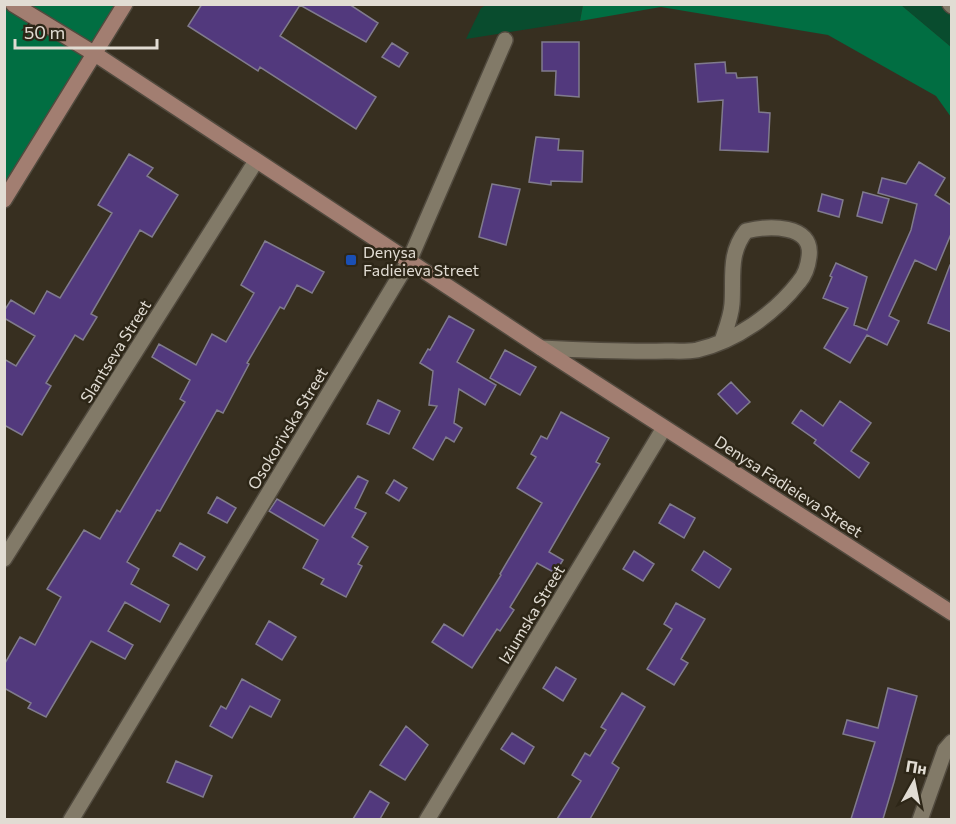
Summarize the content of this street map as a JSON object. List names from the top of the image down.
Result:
{
  "streets": {
    "street": [
      "Slantseva Street",
      "Osokorivska Street",
      "Denysa Fadieieva Street",
      "Iziumska Street"
    ]
  },
  "crossings": [
    ["Slantseva Street", "Denysa Fadieieva Street"],
    ["Osokorivska Street", "Denysa Fadieieva Street"],
    ["Denysa Fadieieva Street", "Iziumska Street"]
  ],
  "places": {
    "transit": ["Denysa Fadieieva Street"]
  },
  "scale_bar": "50 m",
  "north": "top"
}
